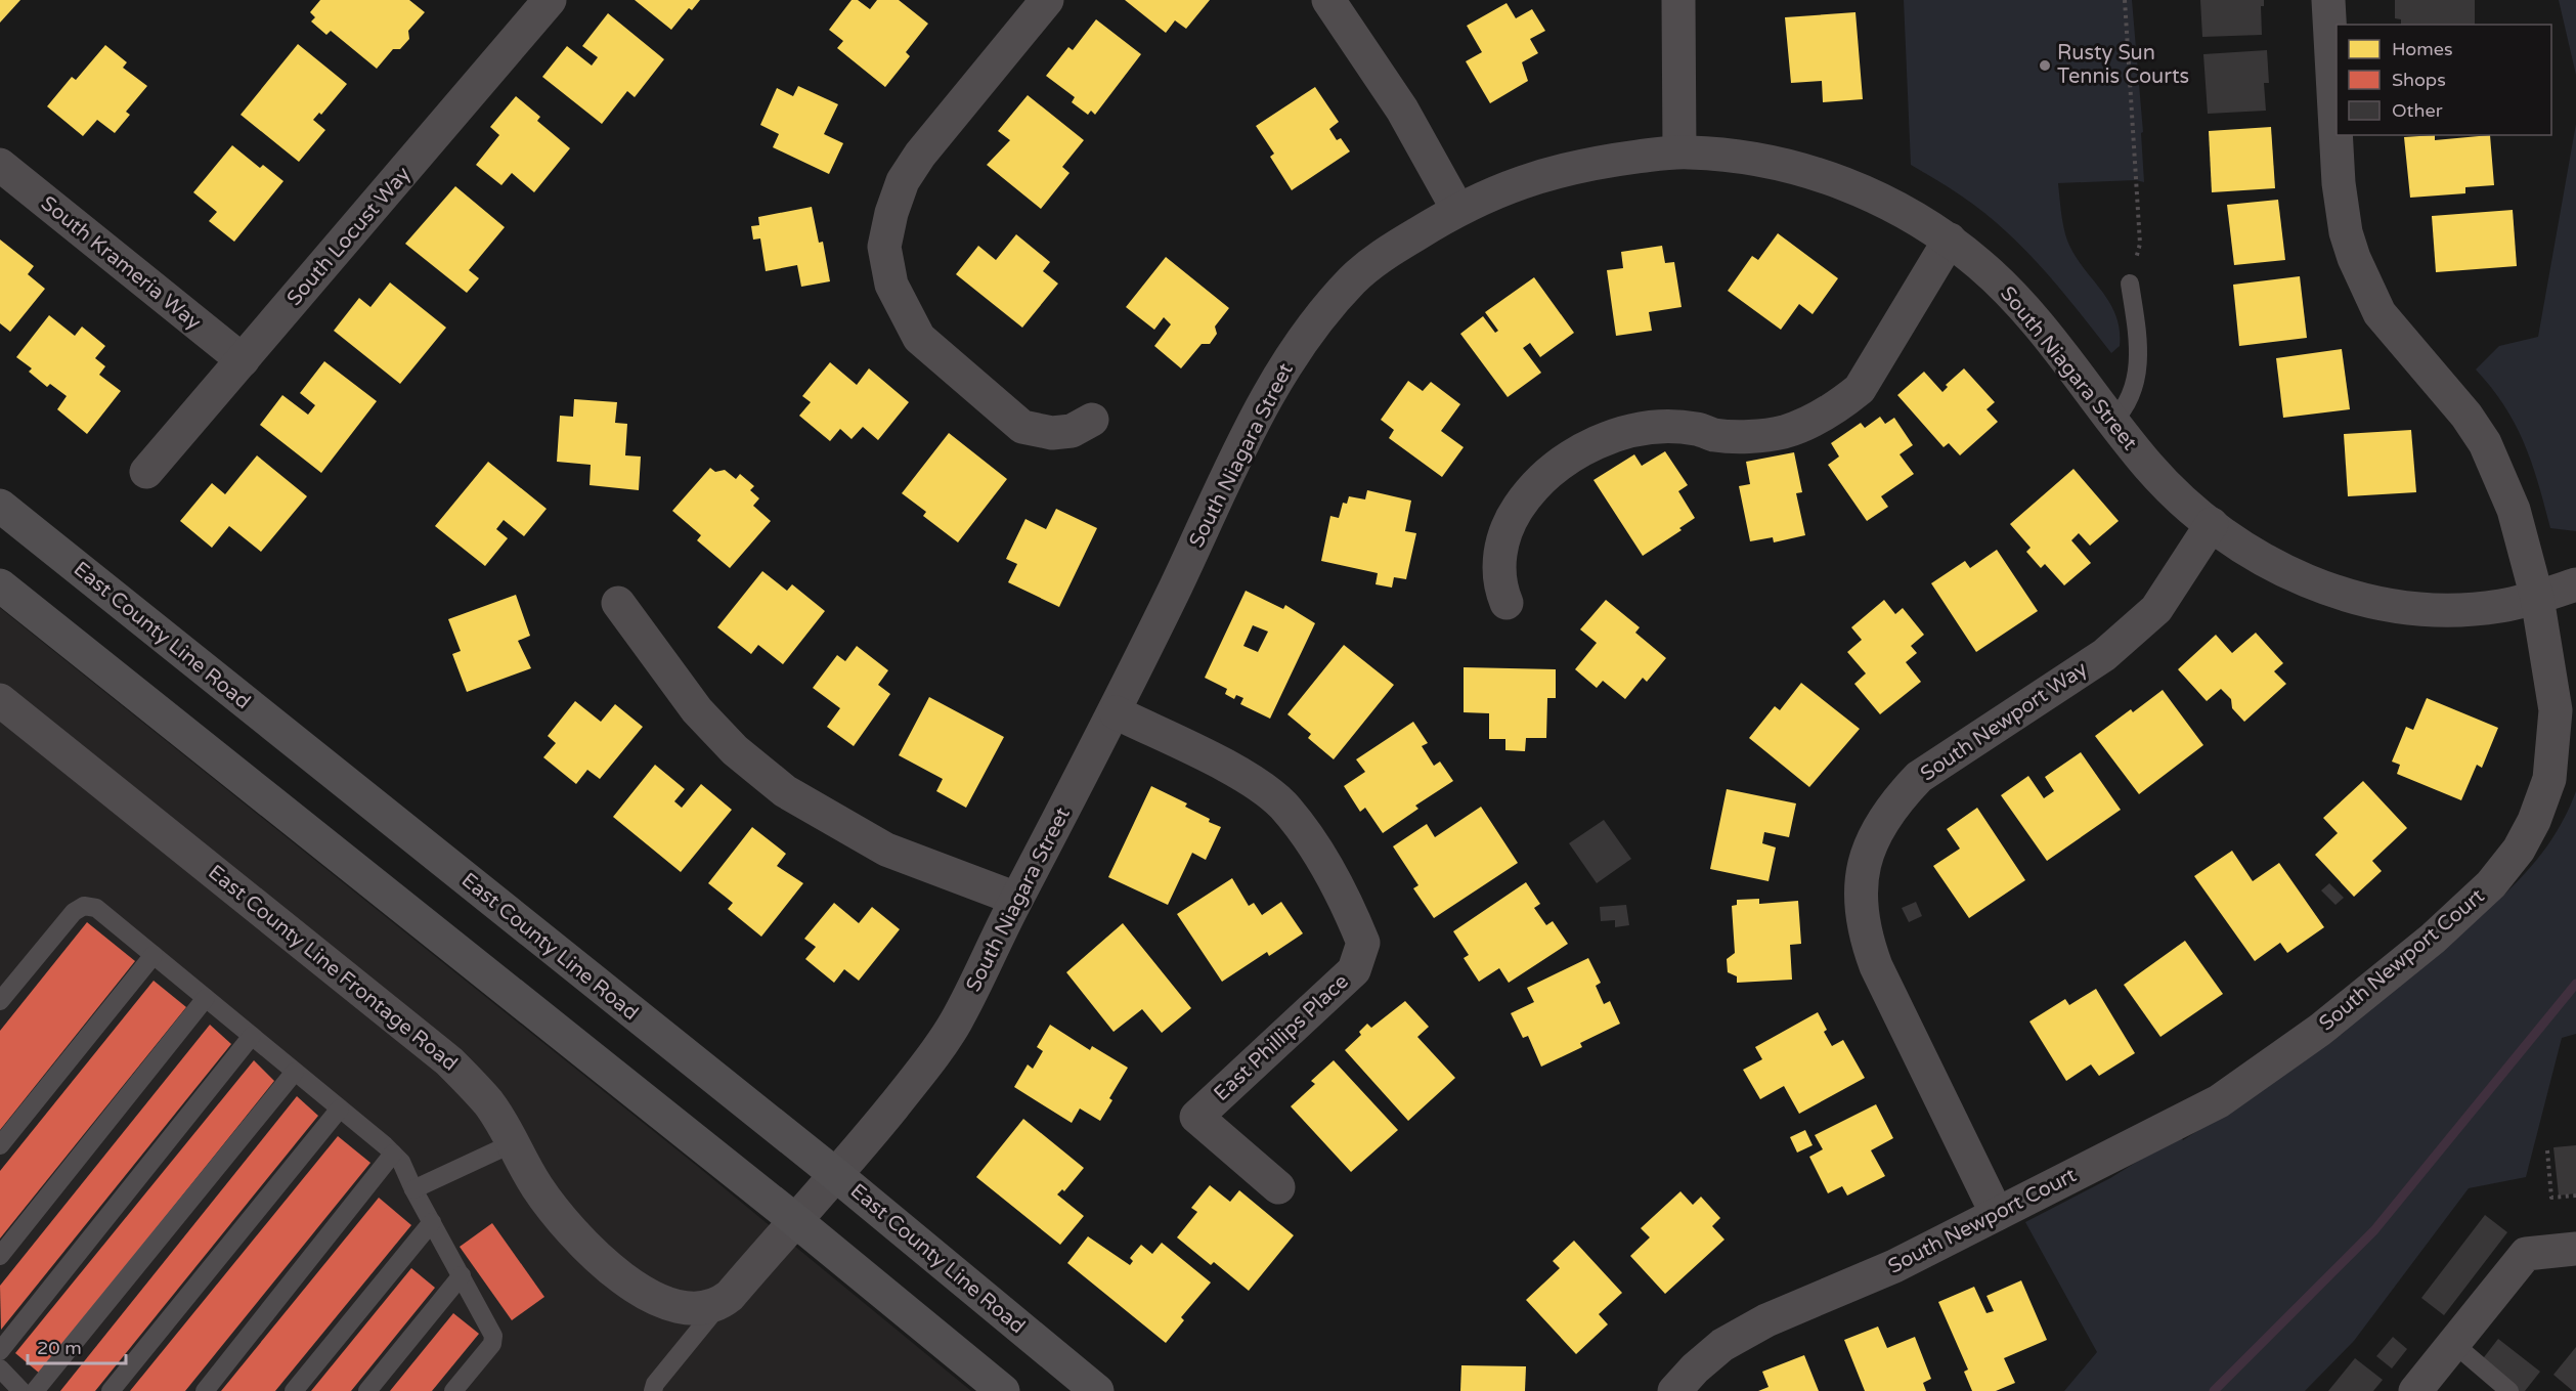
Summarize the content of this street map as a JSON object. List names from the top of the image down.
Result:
{
  "streets": {
    "main road": ["East County Line Road"],
    "street": [
      "South Locust Way",
      "South Krameria Way",
      "South Niagara Street",
      "South Newport Way",
      "South Newport Court",
      "East County Line Frontage Road",
      "East Phillips Place"
    ]
  },
  "crossings": [
    ["South Locust Way", "South Krameria Way"],
    ["South Niagara Street", "East County Line Road"],
    ["South Niagara Street", "South Newport Way"],
    ["South Niagara Street", "South Newport Court"],
    ["South Niagara Street", "East Phillips Place"],
    ["South Newport Way", "South Newport Court"]
  ],
  "places": ["Rusty Sun Tennis Courts"],
  "legend": ["Homes", "Shops", "Other"],
  "scale_bar": "20 m"
}
